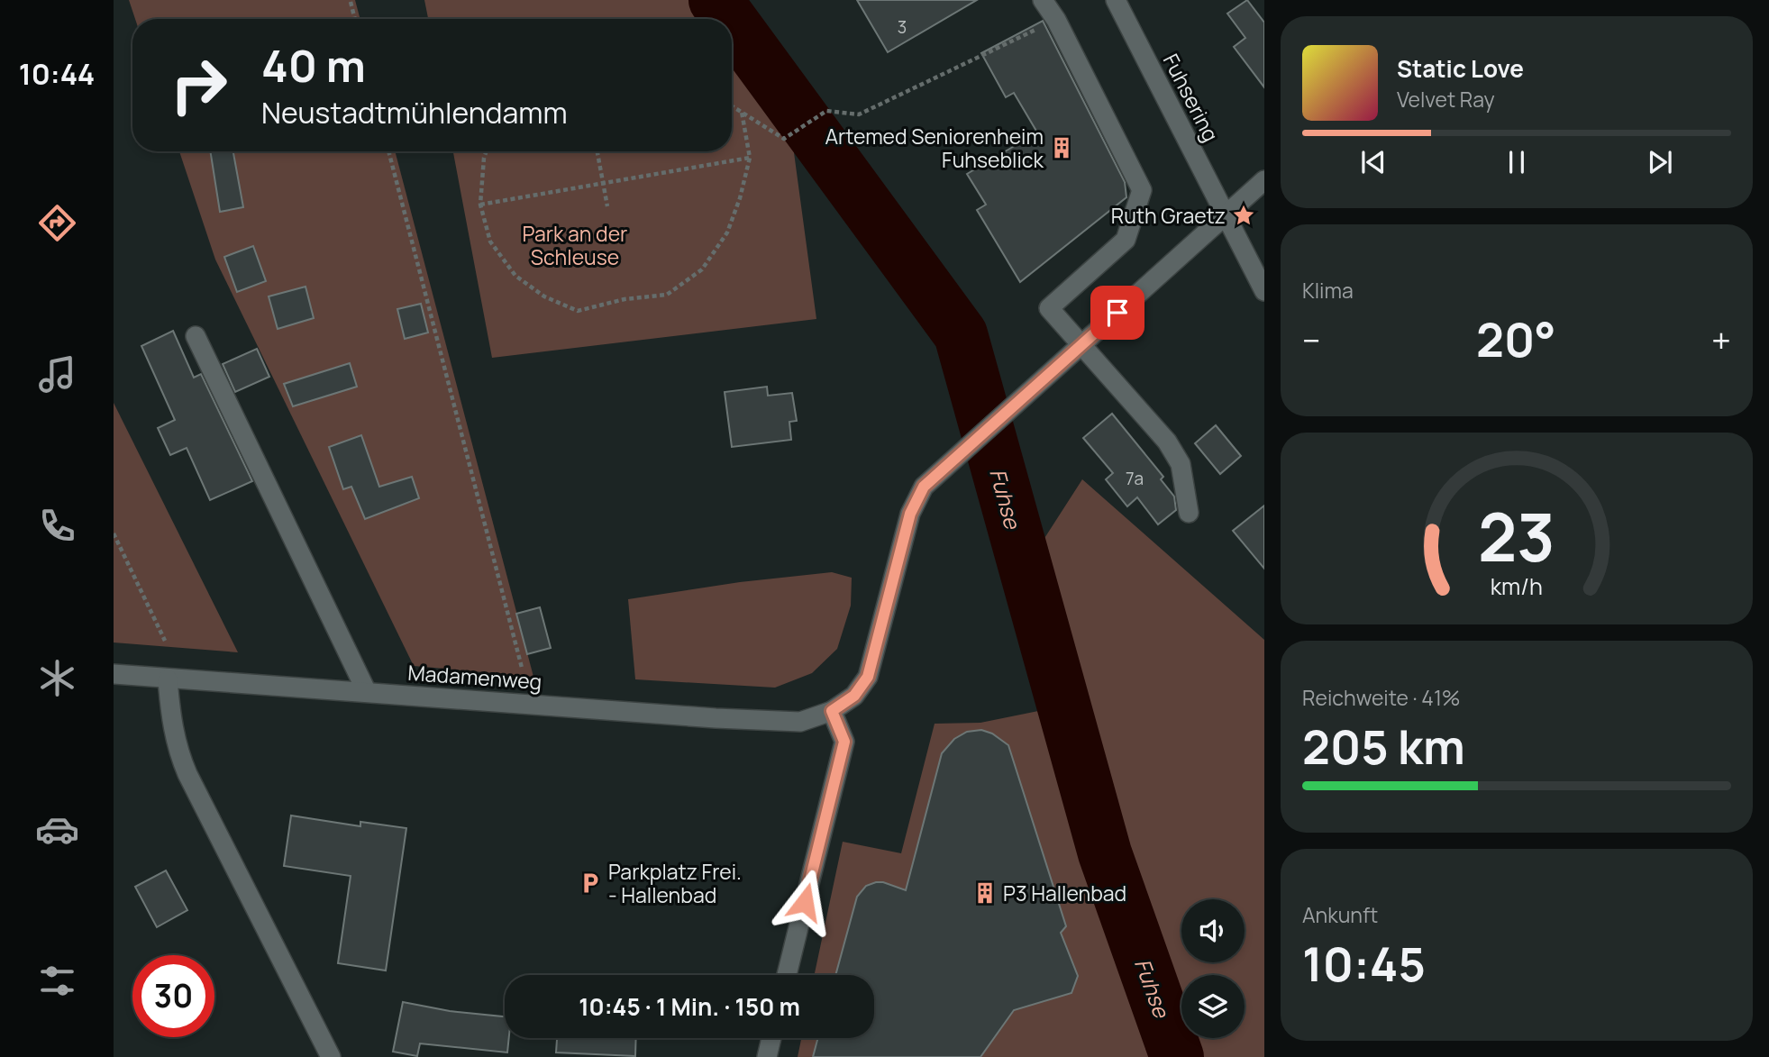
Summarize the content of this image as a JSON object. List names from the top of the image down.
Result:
{
  "streets": {
    "street": ["Fuhsering", "Madamenweg"]
  },
  "crossings": [
    ["Fuhsering", "Madamenweg"]
  ],
  "water": ["Fuhse"],
  "parks": ["Park an der Schleuse"],
  "places": {
    "building": ["Artemed Seniorenheim Fuhseblick", "P3 Hallenbad"],
    "place": ["Ruth Graetz"],
    "parking": ["Parkplatz Frei. - Hallenbad"]
  },
  "house_numbers": ["3", "7a"],
  "page": {
    "tabs": "10:44",
    "turn": ["40 m", "Neustadtmühlendamm"],
    "song": ["Static Love", "Velvet Ray"],
    "tile": [
      "Klima",
      ["Reichweite · 41%", "205 km"],
      ["Ankunft", "10:45"]
    ],
    "heat": ["−", "20°", "+"],
    "limit": "30",
    "trip": "10:45 · 1 Min. · 150 m",
    "gauge": ["23", "km/h"]
  }
}
